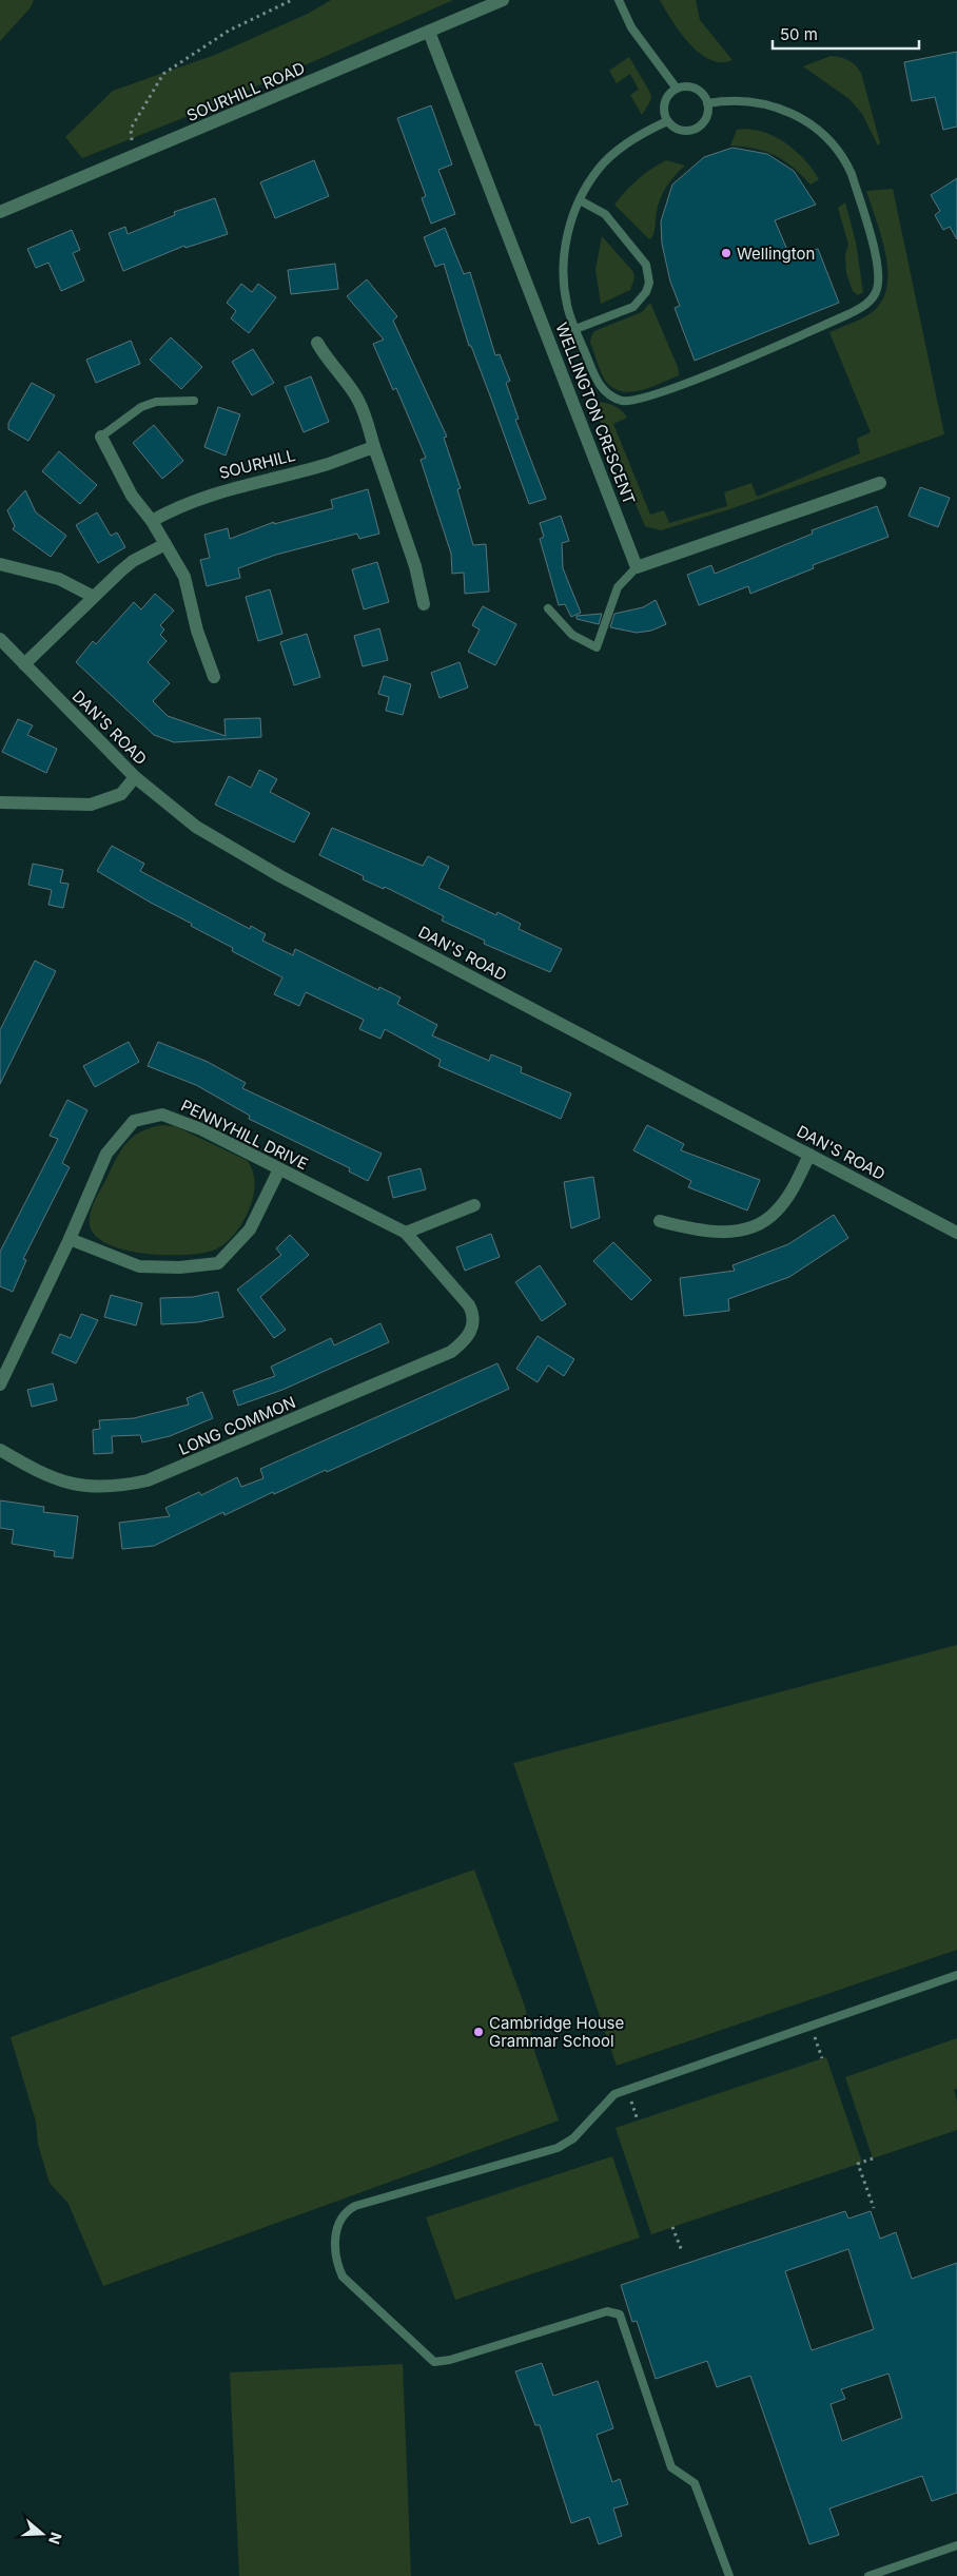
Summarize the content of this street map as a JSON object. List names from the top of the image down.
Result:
{
  "streets": {
    "street": [
      "SOURHILL ROAD",
      "WELLINGTON CRESCENT",
      "SOURHILL",
      "DAN'S ROAD",
      "PENNYHILL DRIVE",
      "LONG COMMON"
    ]
  },
  "crossings": [
    ["SOURHILL ROAD", "WELLINGTON CRESCENT"],
    ["PENNYHILL DRIVE", "LONG COMMON"]
  ],
  "places": ["Wellington", "Cambridge House Grammar School"],
  "scale_bar": "50 m",
  "north": "right"
}
